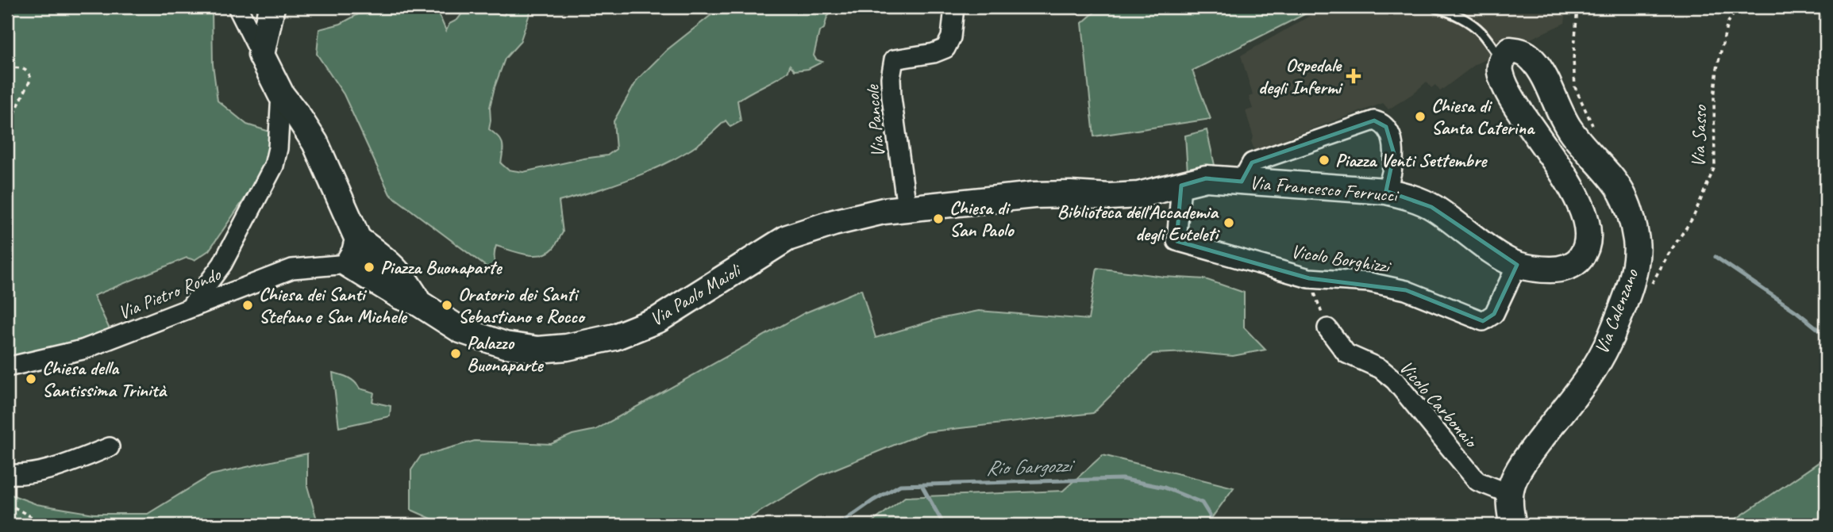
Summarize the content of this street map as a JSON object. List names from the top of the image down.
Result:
{
  "streets": {
    "street": [
      "Via Pancole",
      "Via Francesco Ferrucci",
      "Vicolo Borghizzi",
      "Via Pietro Rondo",
      "Via Paolo Maioli",
      "Via Calenzano",
      "Vicolo Carbonaio"
    ],
    "path": ["Via Sasso"]
  },
  "crossings": [
    ["Via Pancole", "Via Paolo Maioli"],
    ["Via Francesco Ferrucci", "Vicolo Borghizzi"],
    ["Via Francesco Ferrucci", "Via Paolo Maioli"],
    ["Via Francesco Ferrucci", "Via Calenzano"],
    ["Vicolo Borghizzi", "Via Paolo Maioli"],
    ["Via Pietro Rondo", "Via Paolo Maioli"],
    ["Via Calenzano", "Vicolo Carbonaio"]
  ],
  "water": ["Rio Gargozzi"],
  "places": {
    "health": ["Ospedale degli Infermi"],
    "other": [
      "Chiesa di Santa Caterina",
      "Piazza Venti Settembre",
      "Chiesa di San Paolo",
      "Biblioteca dell'Accademia degli Euteleti",
      "Piazza Buonaparte",
      "Chiesa dei Santi Stefano e San Michele",
      "Oratorio dei Santi Sebastiano e Rocco",
      "Palazzo Buonaparte",
      "Chiesa della Santissima Trinità"
    ]
  }
}
